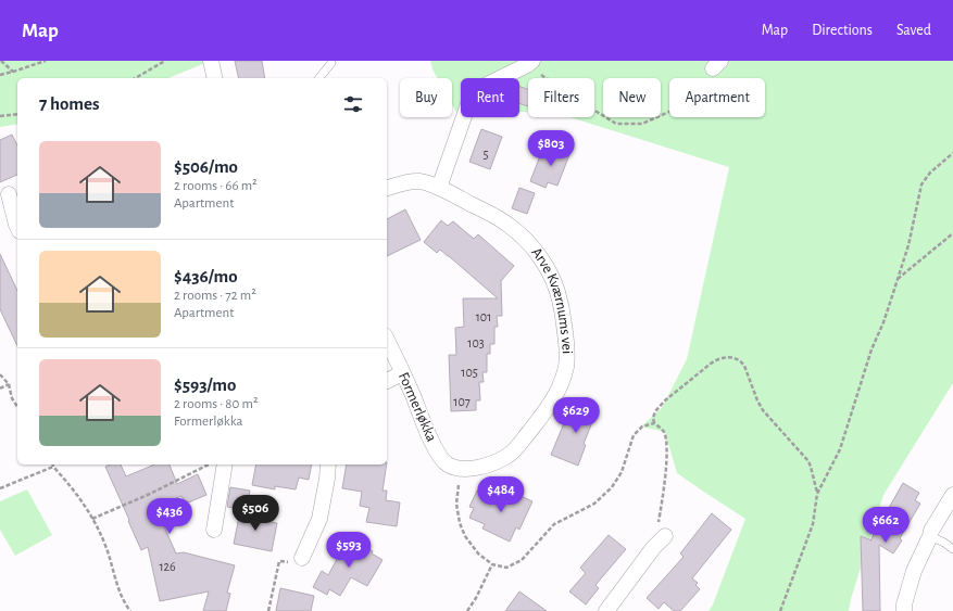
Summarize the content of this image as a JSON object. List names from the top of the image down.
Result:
{
  "streets": {
    "street": ["Arve Kværnums vei", "Formerløkka"]
  },
  "crossings": [
    ["Arve Kværnums vei", "Formerløkka"]
  ],
  "house_numbers": [
    "5",
    "101",
    "103",
    "105",
    "107",
    "126"
  ],
  "page": {
    "header": "Map",
    "nav": ["Map", "Directions", "Saved"],
    "chip": [
      "Buy",
      "Rent",
      "Filters",
      "New",
      "Apartment"
    ],
    "heading": "7 homes",
    "price": [
      "$803",
      "$629",
      "$484",
      "$506",
      "$436",
      "$662",
      "$593"
    ],
    "list": [
      {
        "name": "$506/mo",
        "note": "2 rooms · 66 m² · Apartment"
      },
      {
        "name": "$436/mo",
        "note": "2 rooms · 72 m² · Apartment"
      },
      {
        "name": "$593/mo",
        "note": "2 rooms · 80 m² · Formerløkka"
      }
    ]
  }
}
